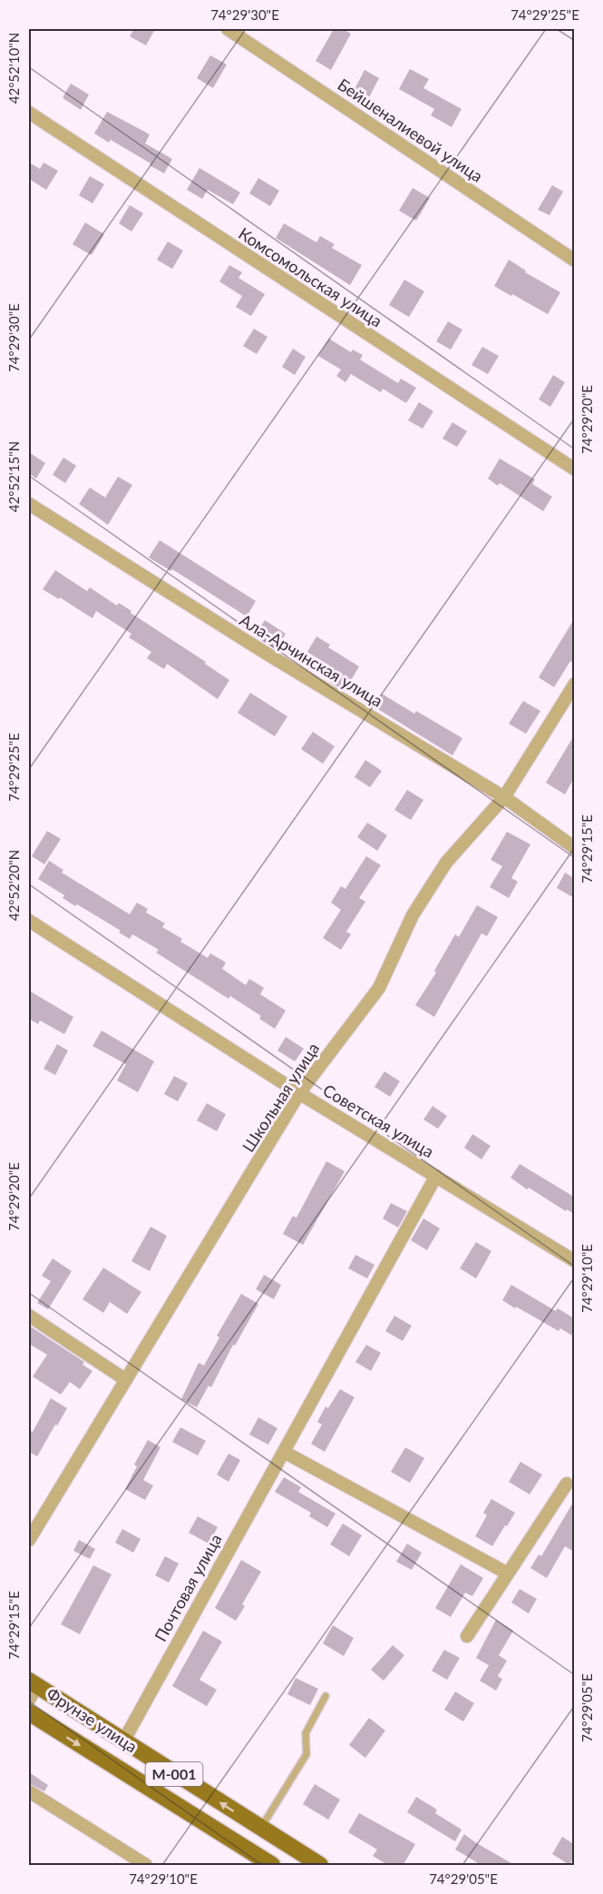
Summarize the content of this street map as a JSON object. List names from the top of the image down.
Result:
{
  "streets": {
    "main road": ["Фрунзе улица", "M-001"],
    "street": [
      "Бейшеналиевой улица",
      "Комсомольская улица",
      "Ала-Арчинская улица",
      "Школьная улица",
      "Советская улица",
      "Почтовая улица"
    ]
  },
  "crossings": [
    ["Ала-Арчинская улица", "Школьная улица"],
    ["Школьная улица", "Советская улица"],
    ["Советская улица", "Почтовая улица"],
    ["Почтовая улица", "Фрунзе улица"]
  ],
  "coordinates": [
    "74°29'30\"E",
    "74°29'25\"E",
    "42°52'10\"N",
    "74°29'20\"E",
    "42°52'15\"N",
    "74°29'15\"E",
    "42°52'20\"N",
    "74°29'10\"E",
    "74°29'05\"E"
  ]
}
